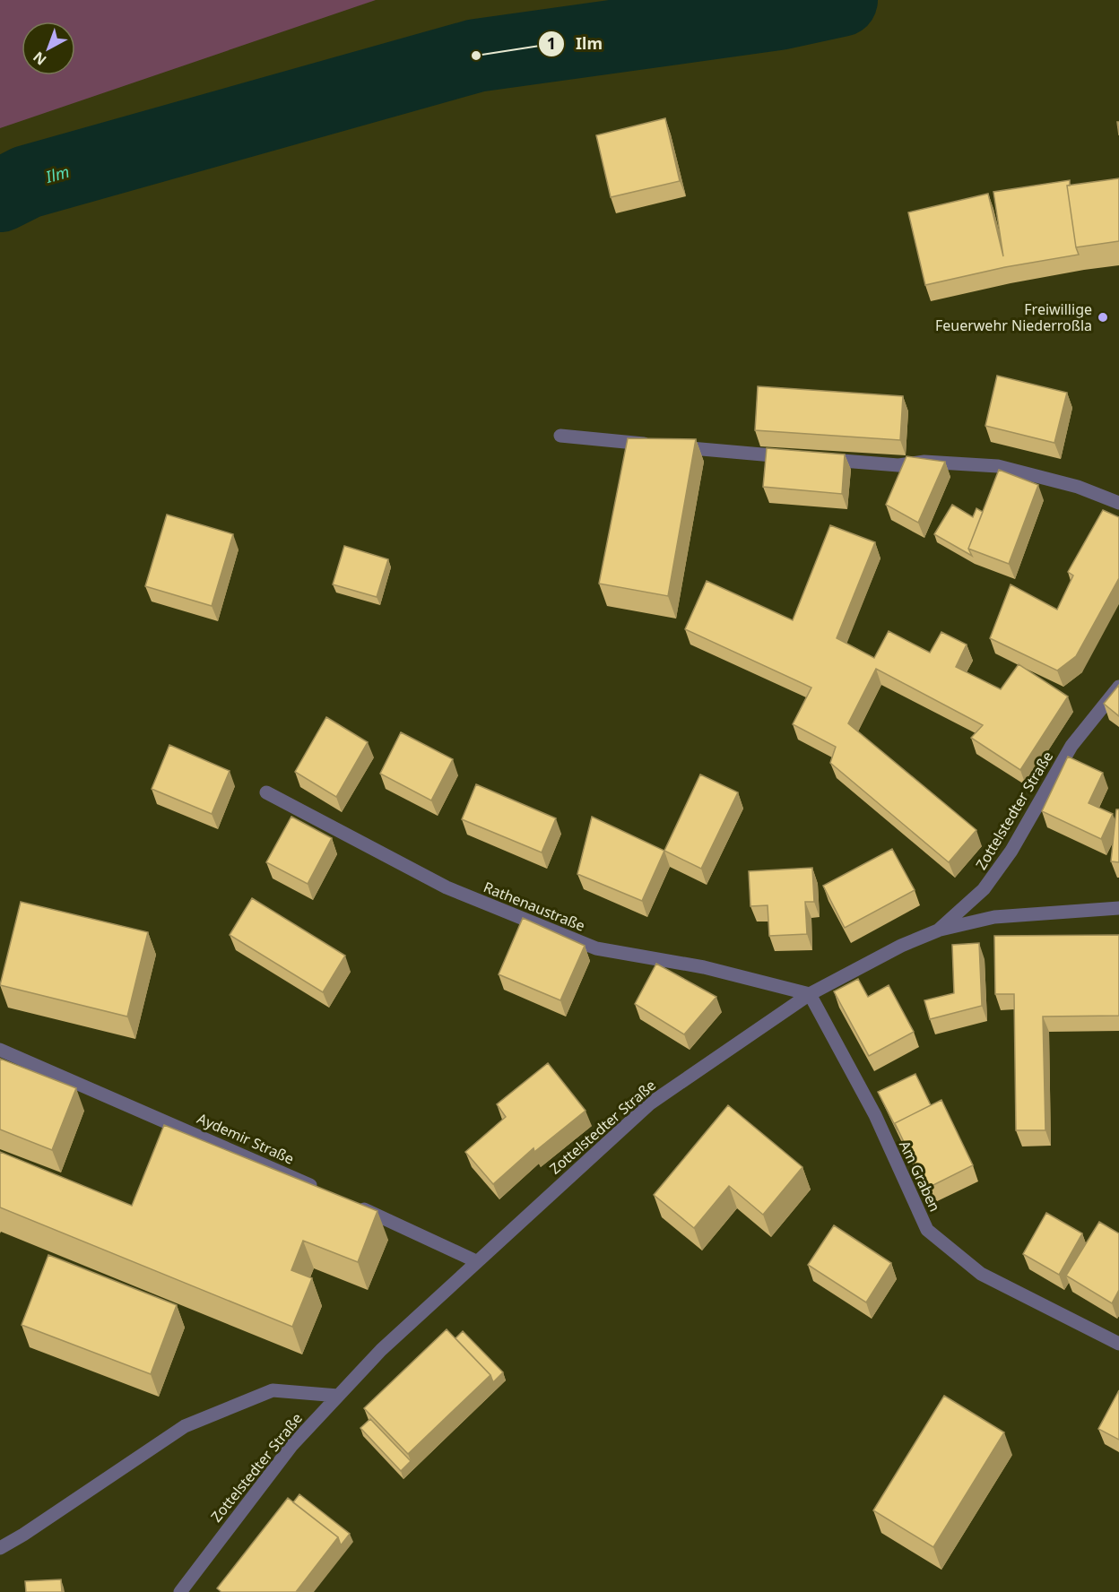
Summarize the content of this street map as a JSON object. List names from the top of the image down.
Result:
{
  "streets": {
    "street": [
      "Zottelstedter Straße",
      "Rathenaustraße",
      "Aydemir Straße",
      "Am Graben"
    ]
  },
  "crossings": [
    ["Zottelstedter Straße", "Rathenaustraße"],
    ["Zottelstedter Straße", "Am Graben"],
    ["Rathenaustraße", "Am Graben"]
  ],
  "water": ["Ilm"],
  "places": ["Ilm", "Freiwillige Feuerwehr Niederroßla"],
  "north": "bottom left"
}
